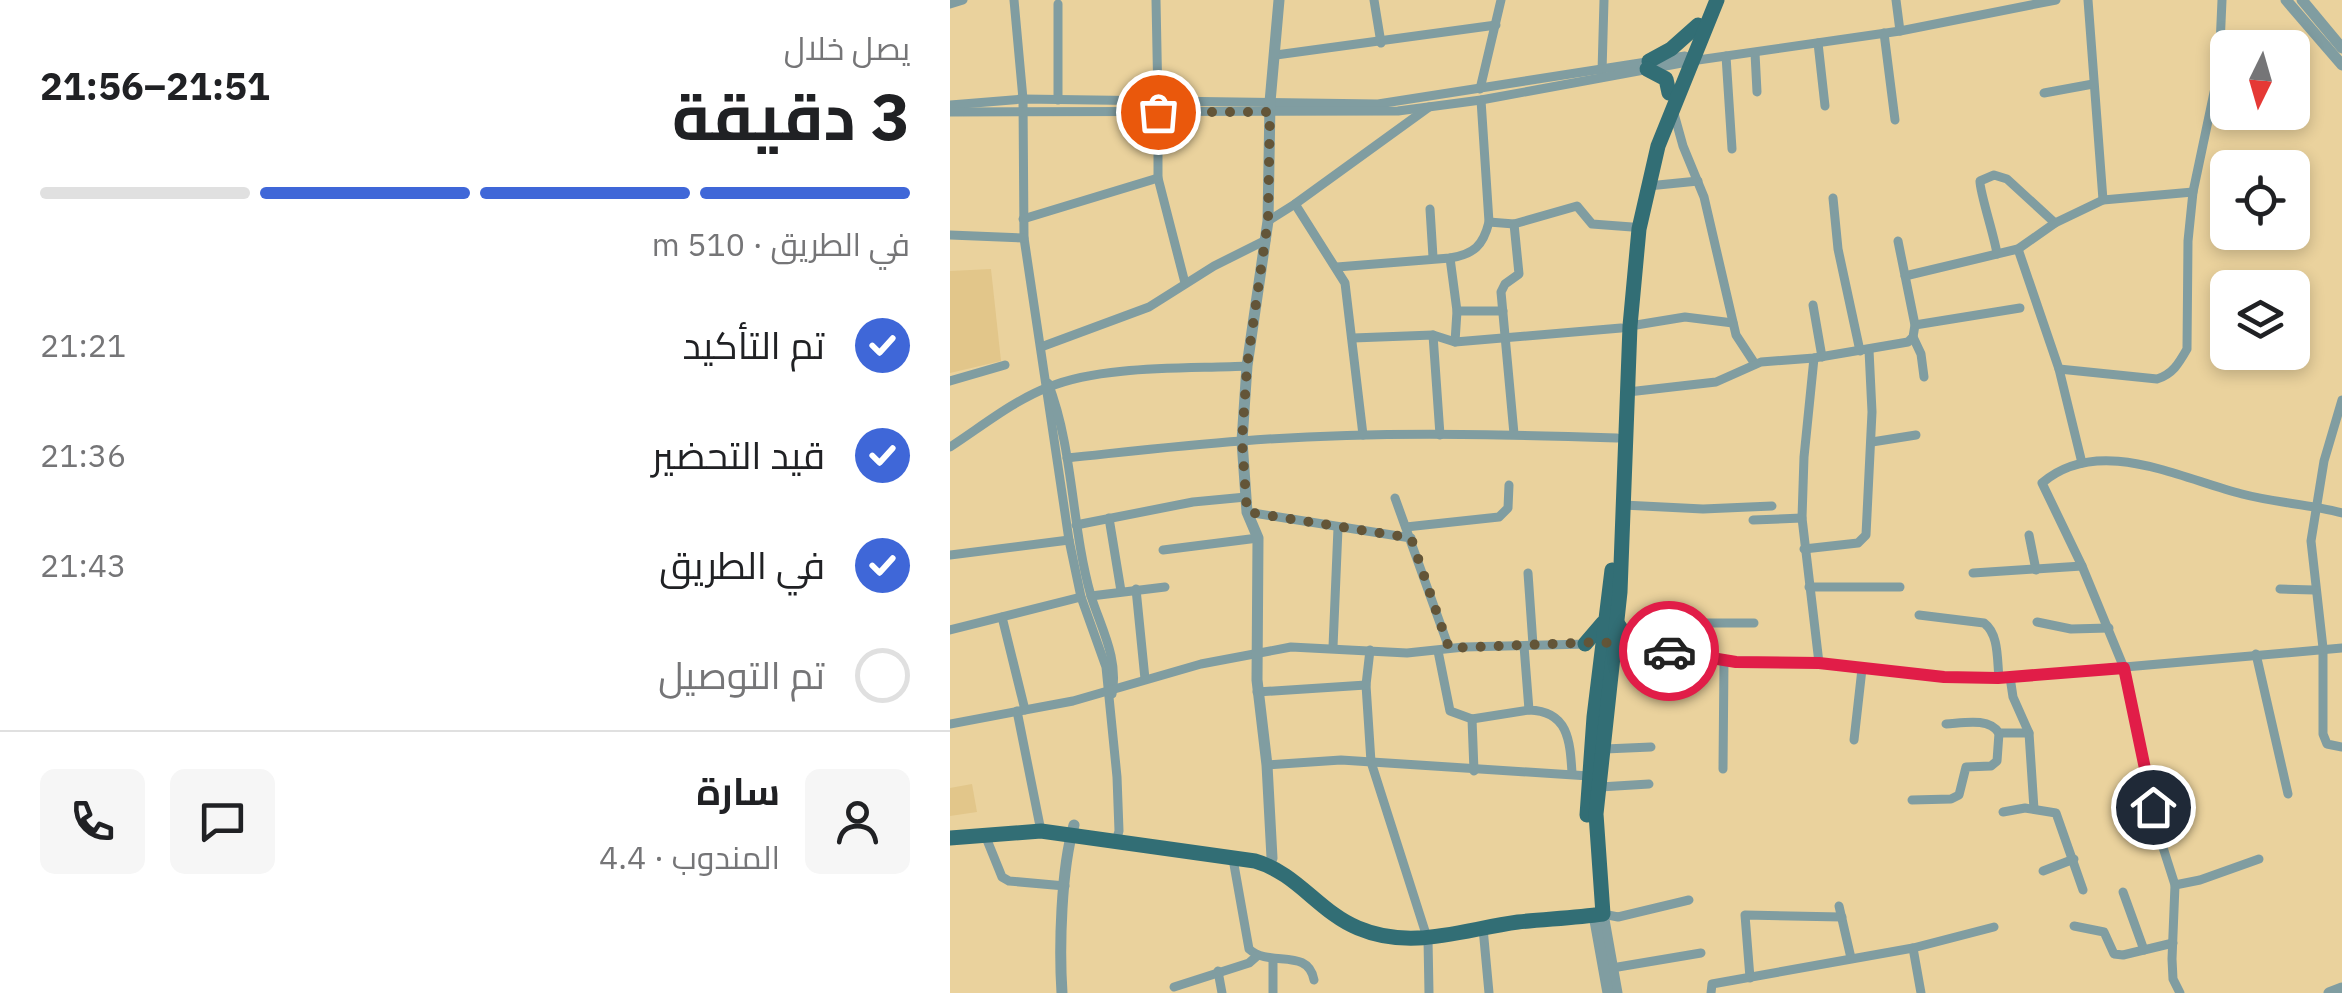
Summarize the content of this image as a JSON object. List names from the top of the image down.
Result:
{
  "north": "bottom",
  "page": {
    "heading": ["3 دقيقة", "يصل خلال", "21:51–21:56"],
    "panel": ["سارة", "المندوب · 4.4"],
    "bar": "في الطريق · 510 m",
    "list": [
      ["تم التأكيد", "21:21"],
      ["قيد التحضير", "21:36"],
      ["في الطريق", "21:43"],
      "تم التوصيل"
    ]
  }
}
